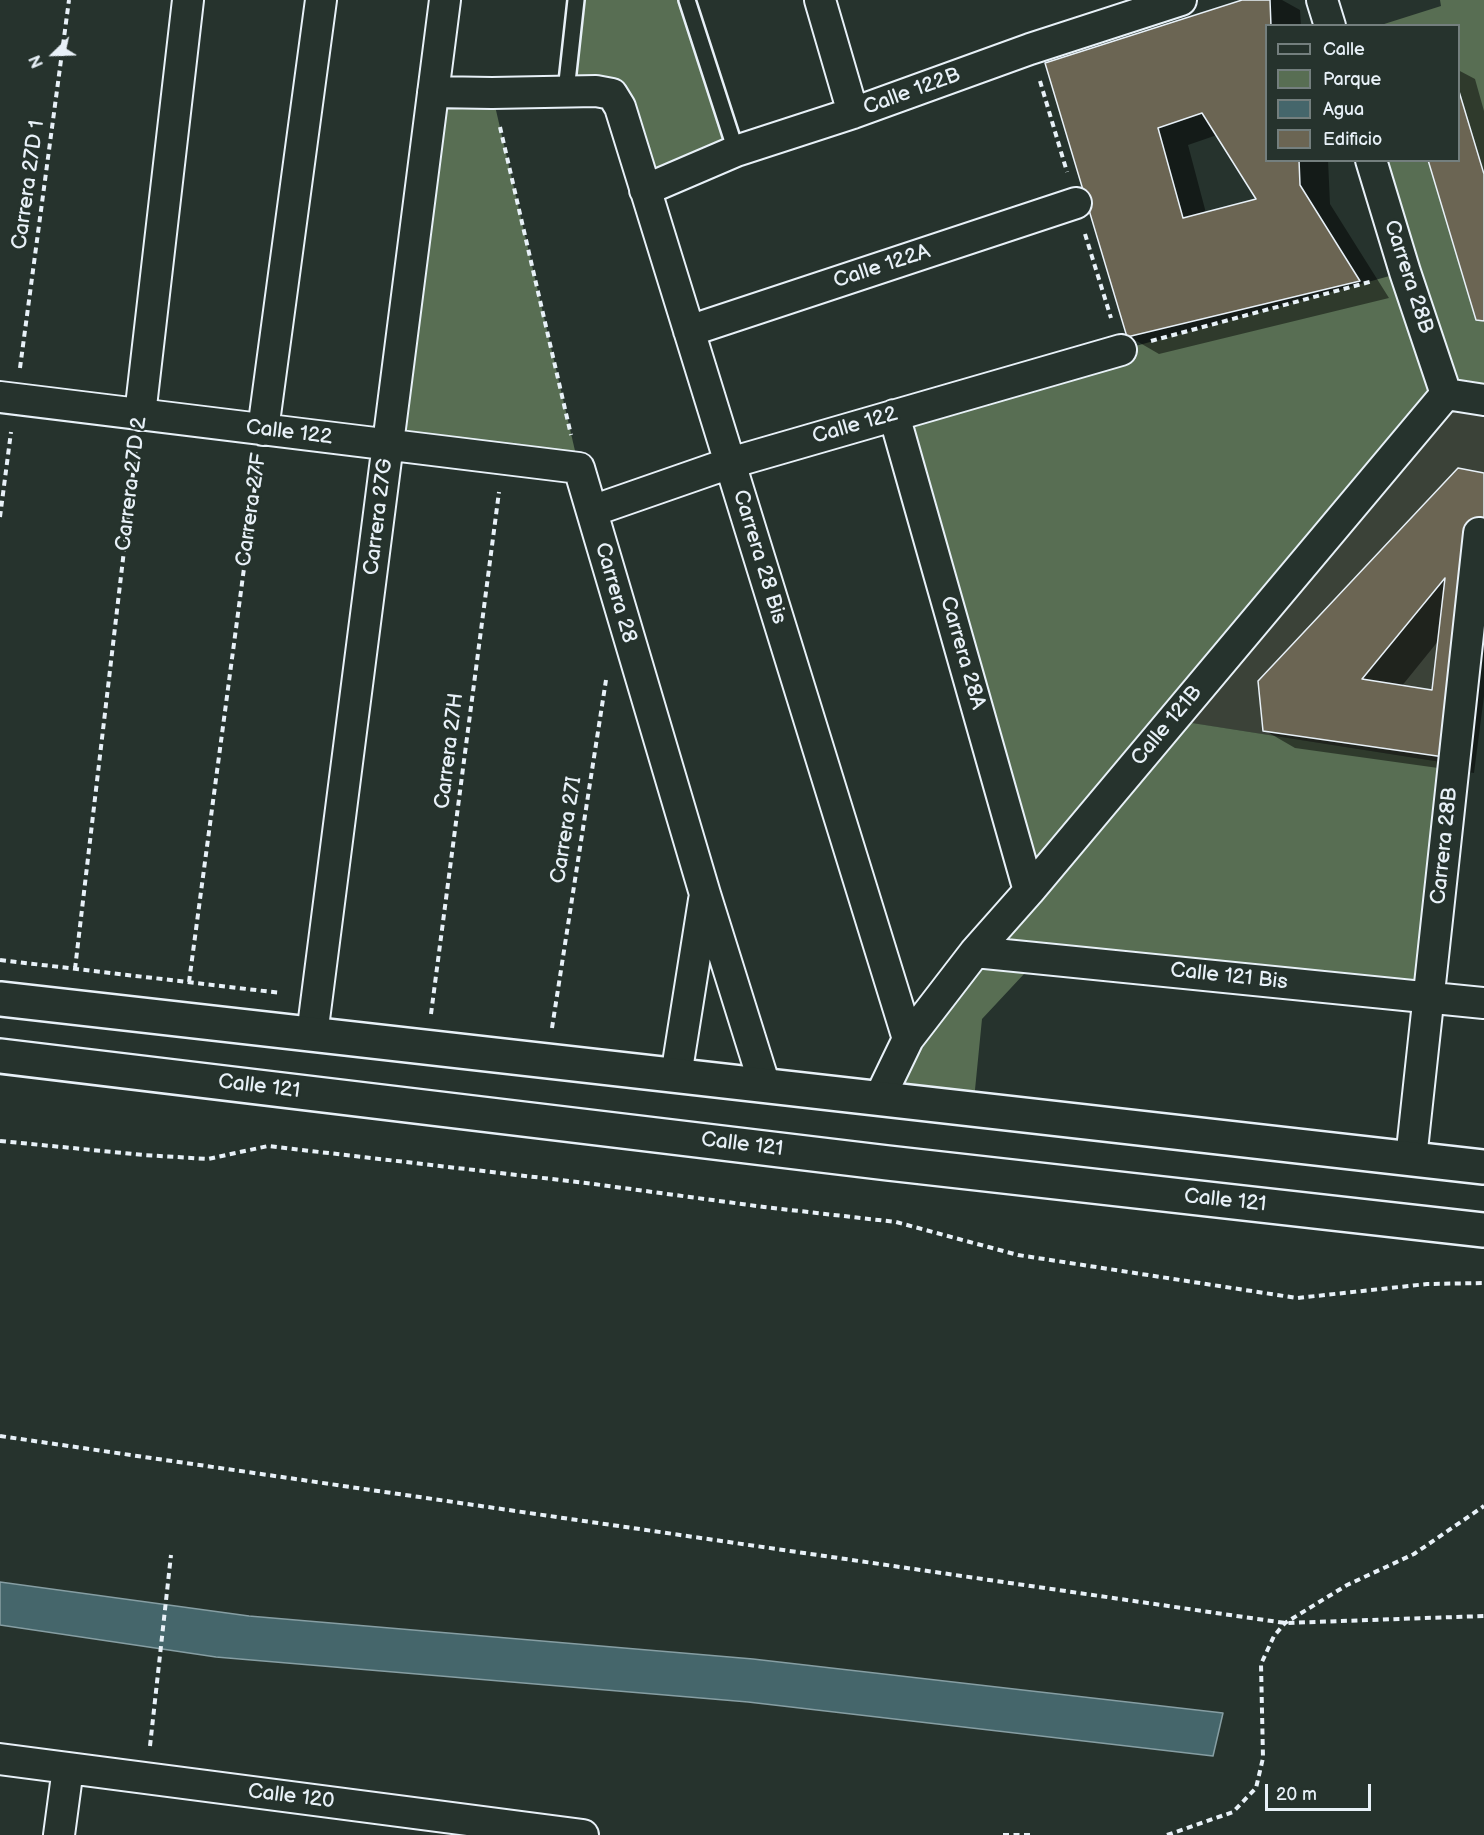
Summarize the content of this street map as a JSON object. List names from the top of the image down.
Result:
{
  "streets": {
    "street": [
      "Calle 122B",
      "Calle 122A",
      "Carrera 28B",
      "Calle 122",
      "Carrera 27D 2",
      "Carrera 27F",
      "Carrera 27G",
      "Carrera 28 Bis",
      "Carrera 28",
      "Carrera 28A",
      "Calle 121B",
      "Calle 121 Bis",
      "Calle 121",
      "Calle 120"
    ],
    "path": ["Carrera 27D 1", "Carrera 27H", "Carrera 27I"]
  },
  "crossings": [
    ["Calle 122B", "Carrera 28 Bis"],
    ["Carrera 27D 1", "Calle 122"],
    ["Calle 122A", "Carrera 28 Bis"],
    ["Carrera 28B", "Calle 121B"],
    ["Carrera 28B", "Calle 121 Bis"],
    ["Calle 122", "Carrera 27D 2"],
    ["Calle 122", "Carrera 27F"],
    ["Calle 122", "Carrera 27G"],
    ["Calle 122", "Carrera 28 Bis"],
    ["Calle 122", "Carrera 28"],
    ["Calle 122", "Carrera 28A"],
    ["Calle 122", "Carrera 27H"],
    ["Carrera 28 Bis", "Calle 121B"],
    ["Carrera 28A", "Calle 121B"],
    ["Calle 121B", "Calle 121 Bis"]
  ],
  "legend": [
    "Calle",
    "Parque",
    "Agua",
    "Edificio"
  ],
  "scale_bar": "20 m",
  "north": "bottom left"
}
